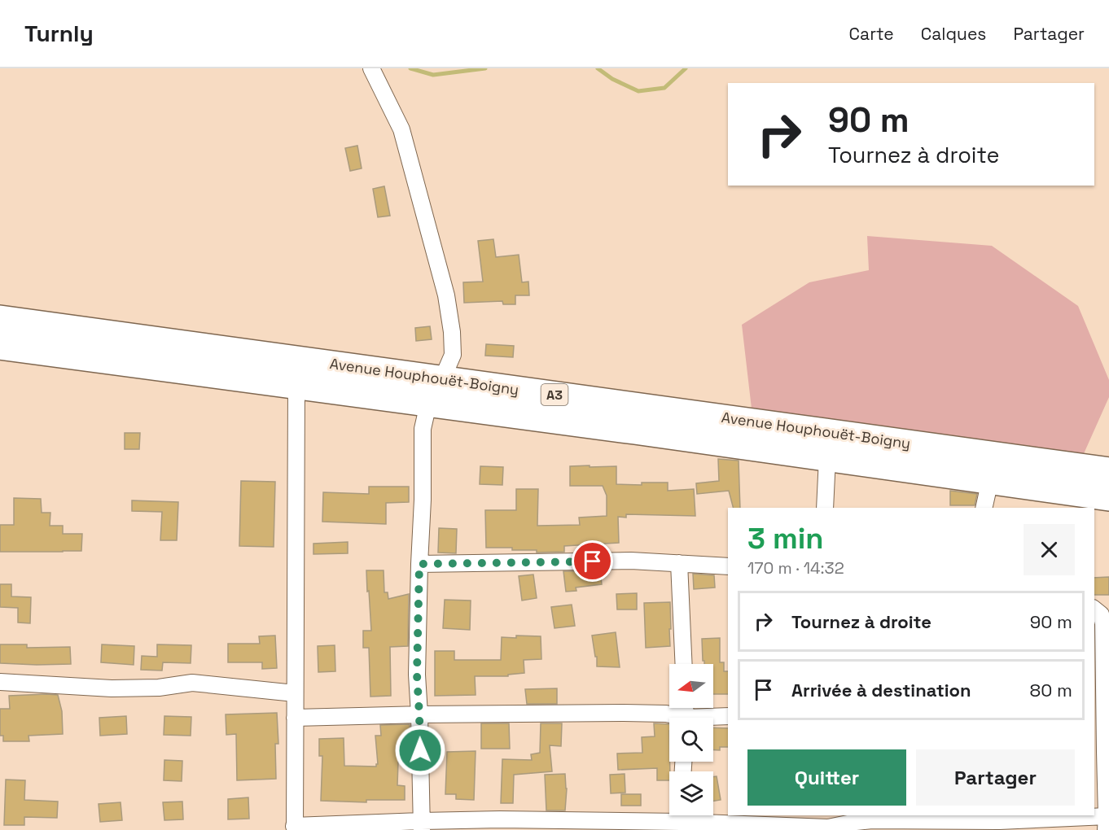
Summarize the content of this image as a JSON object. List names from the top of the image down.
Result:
{
  "streets": {
    "highway": ["Avenue Houphouët-Boigny", "A3"]
  },
  "north": "left",
  "page": {
    "header": "Turnly",
    "nav": ["Carte", "Calques", "Partager"],
    "turn": ["90 m", "Tournez à droite"],
    "heading": ["3 min", "170 m · 14:32"],
    "list": [
      {
        "name": "Tournez à droite",
        "value": "90 m"
      },
      {
        "name": "Arrivée à destination",
        "value": "80 m"
      }
    ],
    "buttons": ["Quitter", "Partager"]
  }
}
